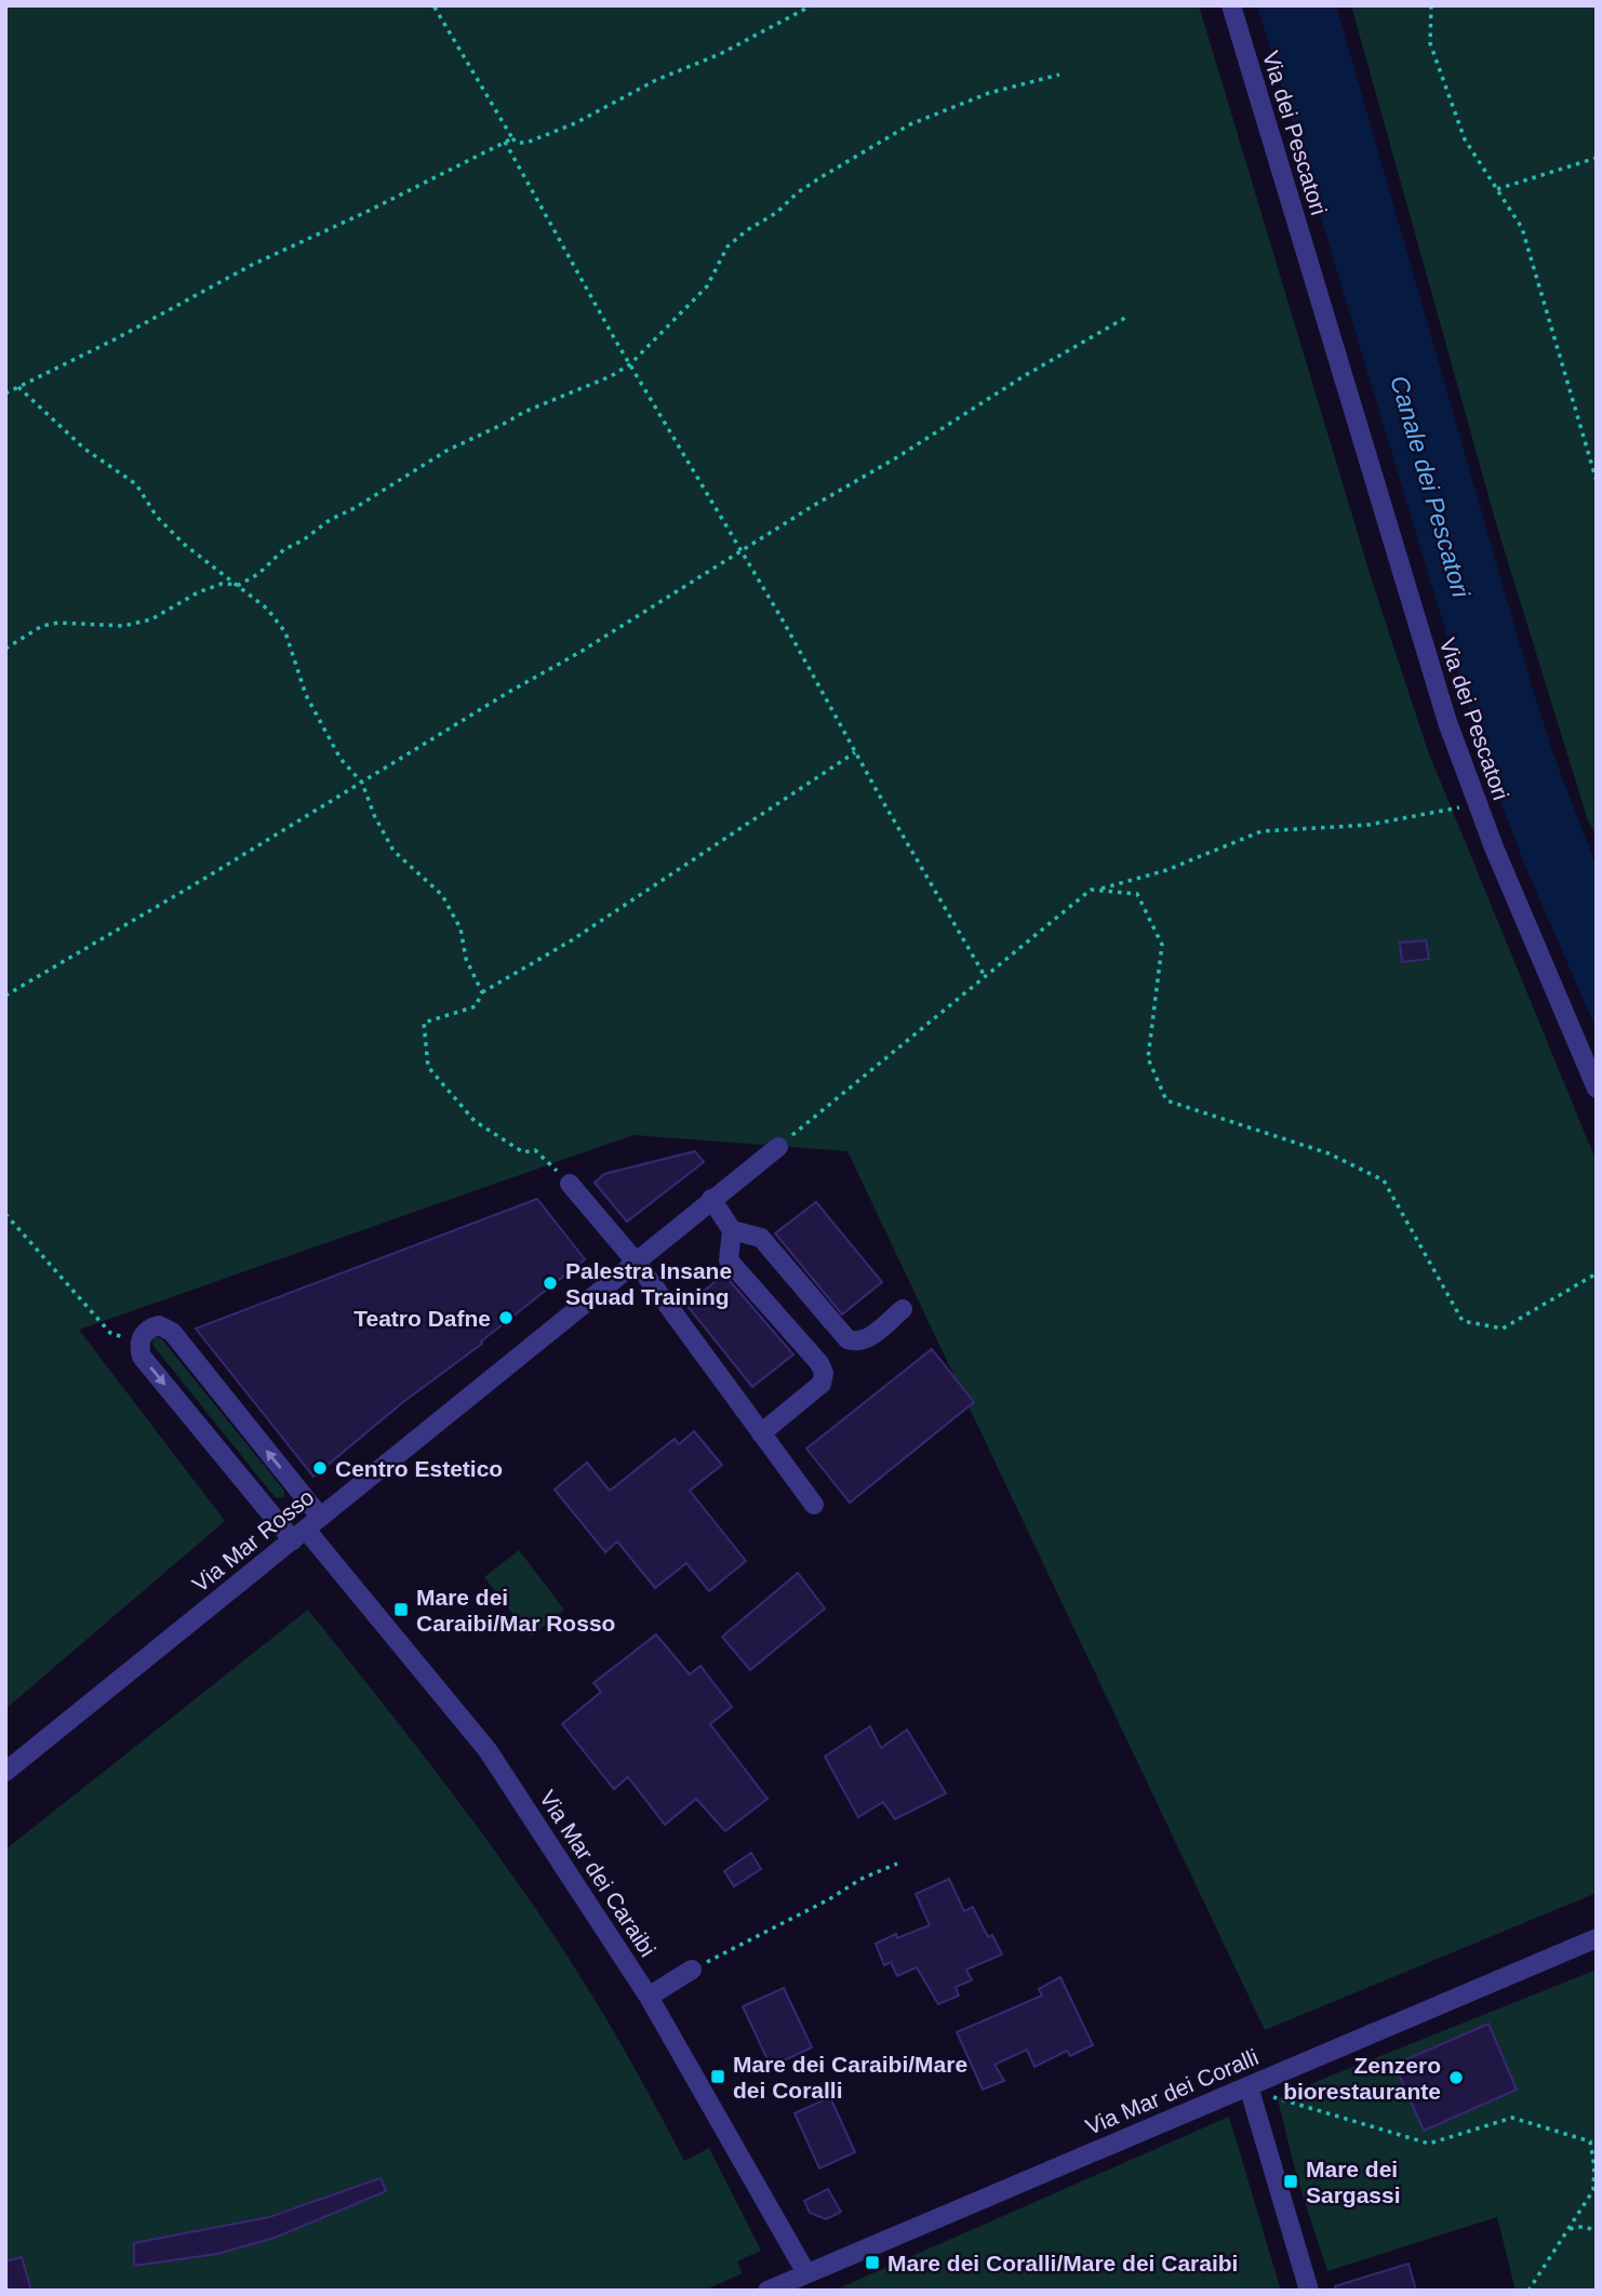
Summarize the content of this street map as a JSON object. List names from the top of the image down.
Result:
{
  "streets": {
    "street": [
      "Via dei Pescatori",
      "Via Mar Rosso",
      "Via Mar dei Caraibi",
      "Via Mar dei Coralli"
    ]
  },
  "crossings": [
    ["Via Mar Rosso", "Via Mar dei Caraibi"],
    ["Via Mar dei Caraibi", "Via Mar dei Coralli"]
  ],
  "water": ["Canale dei Pescatori"],
  "places": {
    "other": [
      "Palestra Insane Squad Training",
      "Teatro Dafne",
      "Centro Estetico",
      "Zenzero biorestaurante"
    ],
    "transit": [
      "Mare dei Caraibi/Mar Rosso",
      "Mare dei Caraibi/Mare dei Coralli",
      "Mare dei Sargassi",
      "Mare dei Coralli/Mare dei Caraibi"
    ]
  }
}
